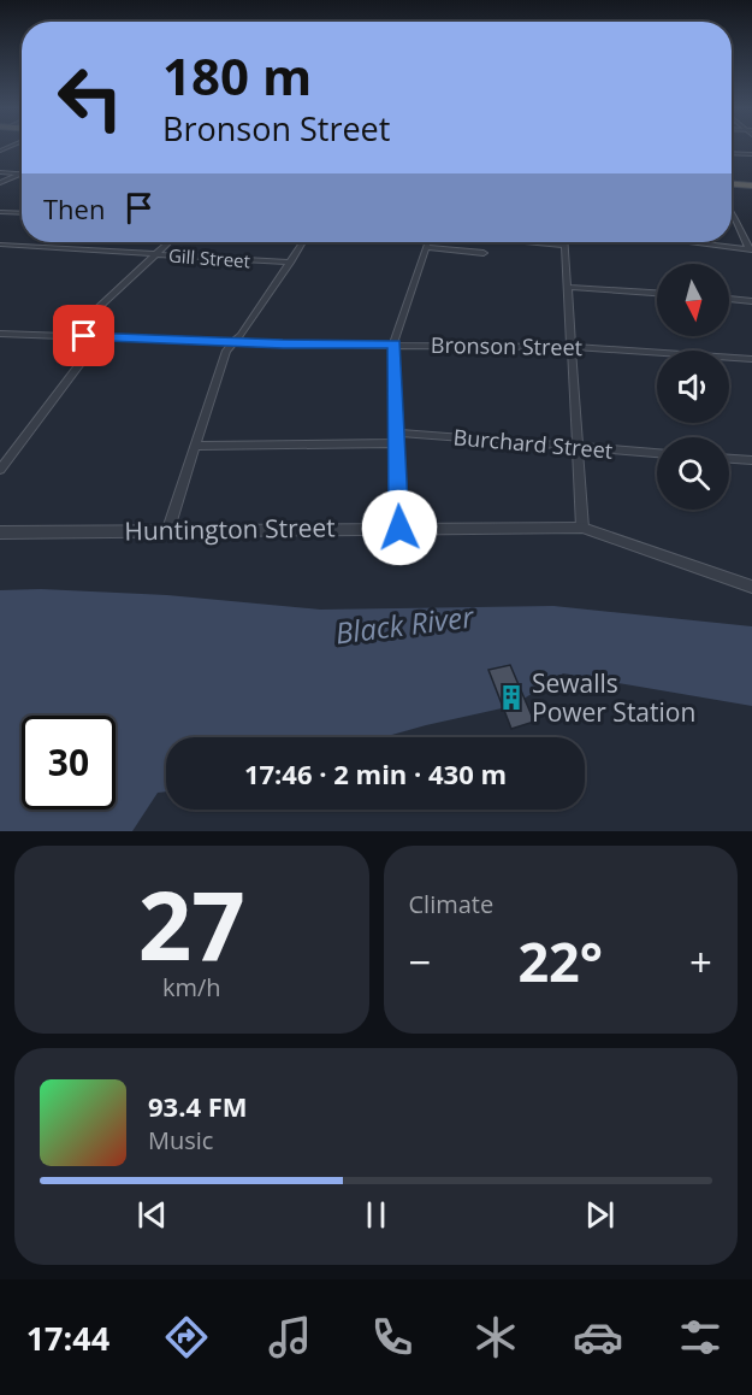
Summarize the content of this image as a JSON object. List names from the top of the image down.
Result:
{
  "streets": {
    "street": [
      "Gill Street",
      "Bronson Street",
      "Burchard Street",
      "Huntington Street"
    ]
  },
  "water": ["Black River"],
  "places": {
    "building": ["Sewalls Power Station"]
  },
  "north": "bottom",
  "page": {
    "turn": ["180 m", "Bronson Street"],
    "then": "Then",
    "limit": "30",
    "trip": "17:46 · 2 min · 430 m",
    "tile": [
      ["27", "km/h"],
      "Climate"
    ],
    "heat": ["−", "22°", "+"],
    "song": ["93.4 FM", "Music"],
    "tabs": "17:44"
  }
}
